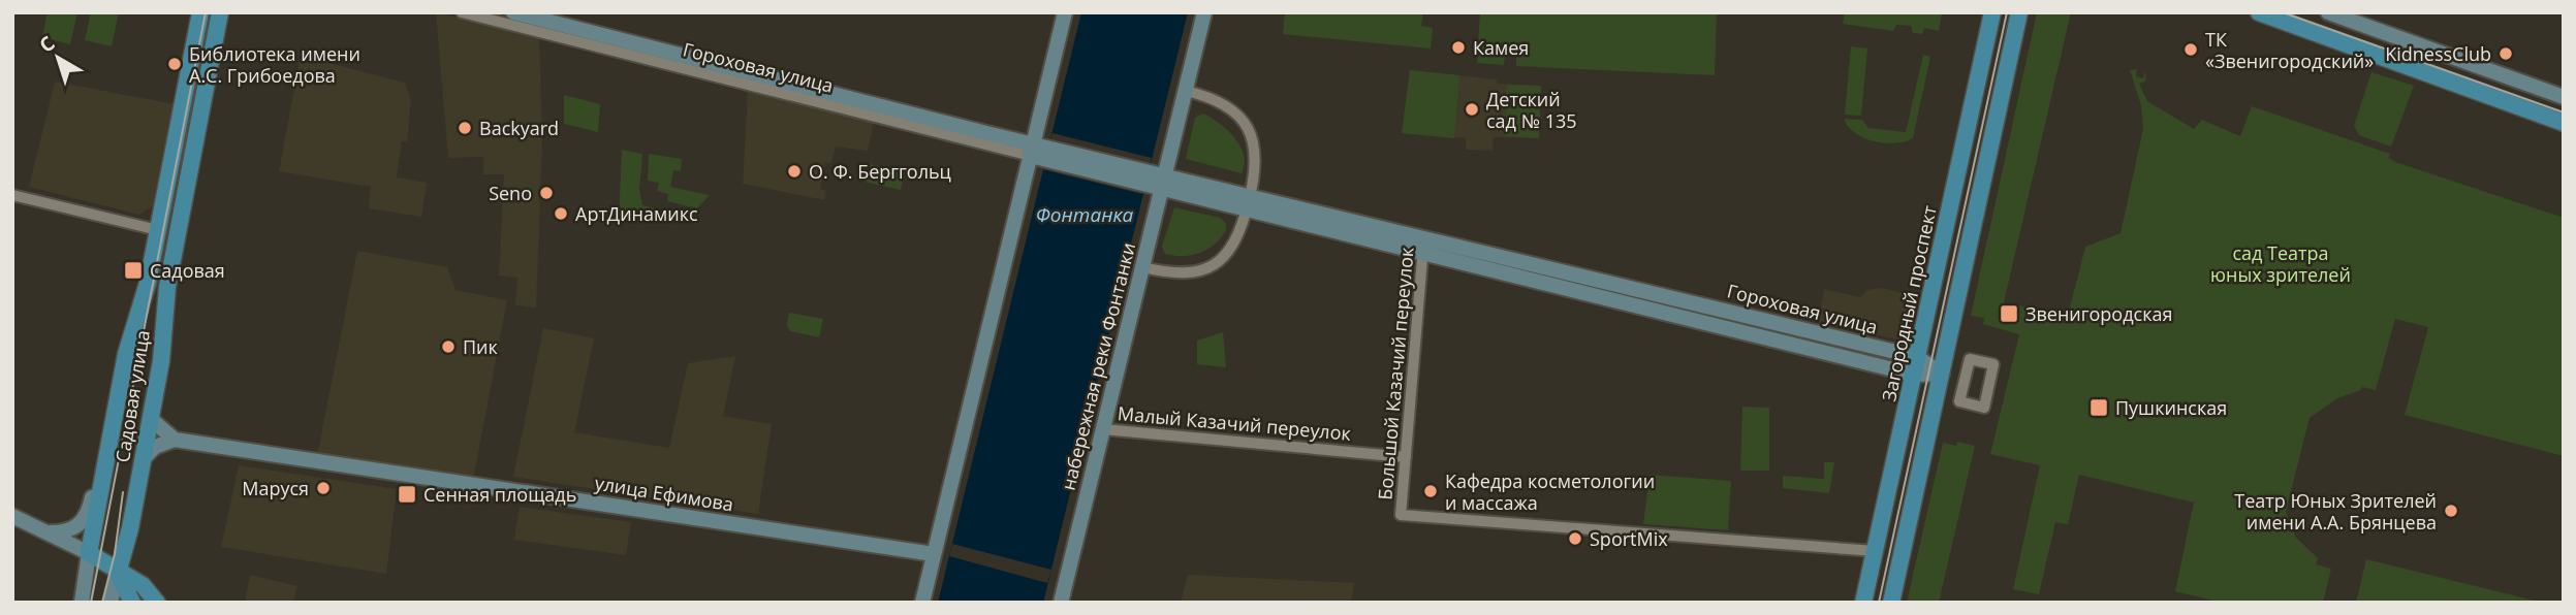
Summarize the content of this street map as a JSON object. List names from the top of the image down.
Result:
{
  "streets": {
    "main road": [
      "Гороховая улица",
      "Загородный проспект",
      "набережная реки Фонтанки",
      "Садовая улица",
      "улица Ефимова"
    ],
    "street": ["Большой Казачий переулок", "Малый Казачий переулок"]
  },
  "crossings": [
    ["Гороховая улица", "Загородный проспект"],
    ["Гороховая улица", "набережная реки Фонтанки"],
    ["Гороховая улица", "Большой Казачий переулок"],
    ["Загородный проспект", "Большой Казачий переулок"],
    ["набережная реки Фонтанки", "Малый Казачий переулок"],
    ["Большой Казачий переулок", "Малый Казачий переулок"]
  ],
  "water": ["Фонтанка"],
  "parks": ["сад Театра юных зрителей"],
  "places": {
    "other": [
      "Камея",
      "ТК «Звенигородский»",
      "KidnessClub",
      "Библиотека имени А.С. Грибоедова",
      "Детский сад № 135",
      "Backyard",
      "О. Ф. Берггольц",
      "Seno",
      "АртДинамикс",
      "Пик",
      "Маруся",
      "Кафедра косметологии и массажа",
      "Театр Юных Зрителей имени А.А. Брянцева",
      "SportMix"
    ],
    "transit": [
      "Садовая",
      "Звенигородская",
      "Пушкинская",
      "Сенная площадь"
    ]
  },
  "north": "top left"
}
